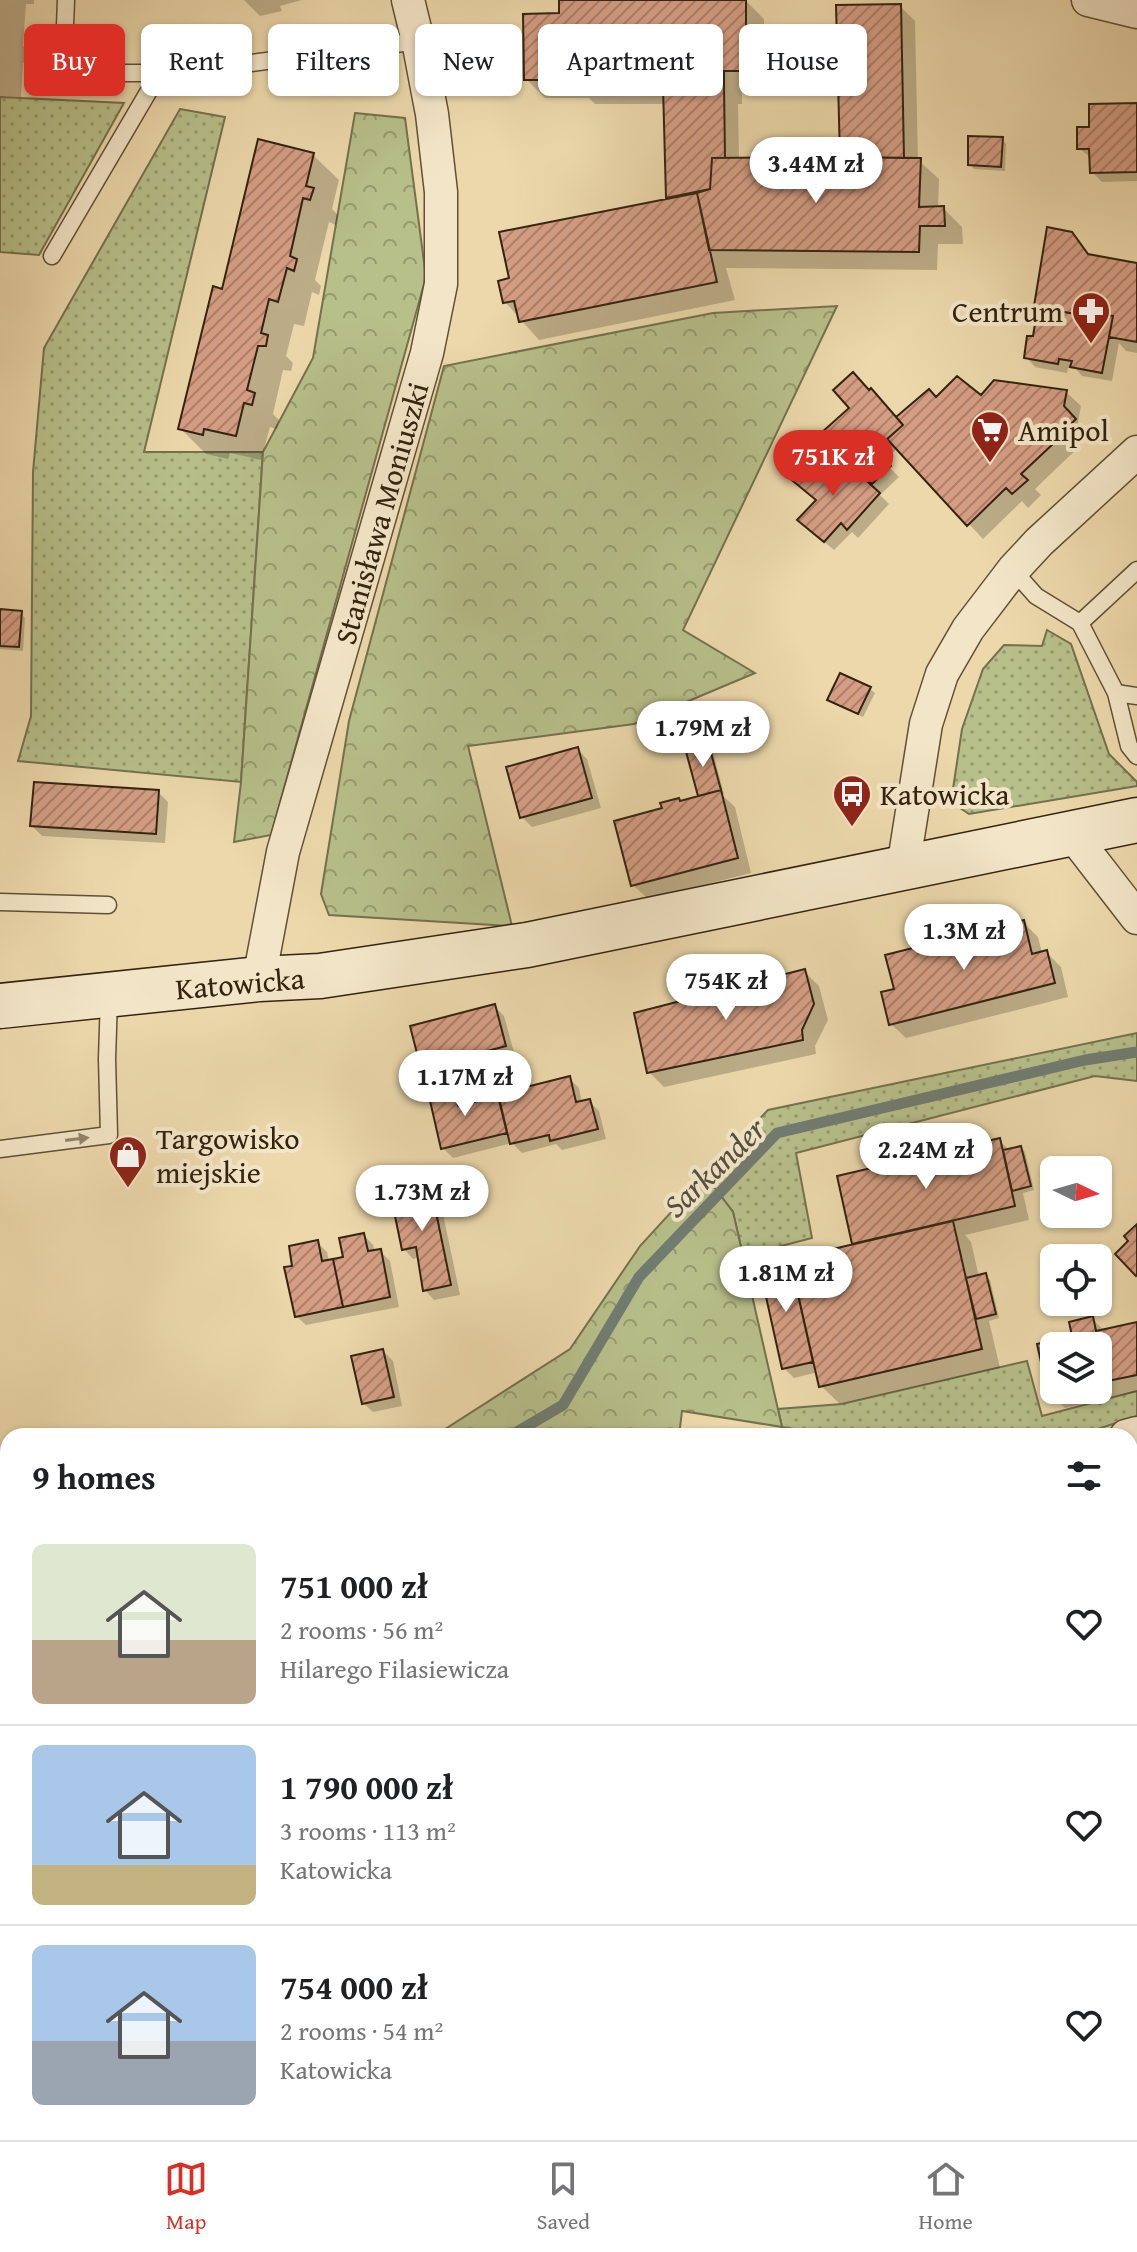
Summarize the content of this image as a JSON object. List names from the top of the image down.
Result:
{
  "streets": {
    "street": ["Stanisława Moniuszki", "Katowicka"]
  },
  "crossings": [
    ["Stanisława Moniuszki", "Katowicka"]
  ],
  "water": ["Sarkander"],
  "places": {
    "pharmacy": ["Centrum"],
    "supermarket": ["Amipol"],
    "bus stop": ["Katowicka"],
    "shop": ["Targowisko miejskie"]
  },
  "north": "right",
  "page": {
    "chip": [
      "Buy",
      "Rent",
      "Filters",
      "New",
      "Apartment",
      "House"
    ],
    "price": [
      "3.44M zł",
      "751K zł",
      "1.79M zł",
      "1.3M zł",
      "754K zł",
      "1.17M zł",
      "2.24M zł",
      "1.73M zł",
      "1.81M zł"
    ],
    "heading": "9 homes",
    "list": [
      {
        "name": "751 000 zł",
        "note": "2 rooms · 56 m² · Hilarego Filasiewicza"
      },
      {
        "name": "1 790 000 zł",
        "note": "3 rooms · 113 m² · Katowicka"
      },
      {
        "name": "754 000 zł",
        "note": "2 rooms · 54 m² · Katowicka"
      }
    ],
    "tabs": ["Map", "Saved", "Home"]
  }
}
